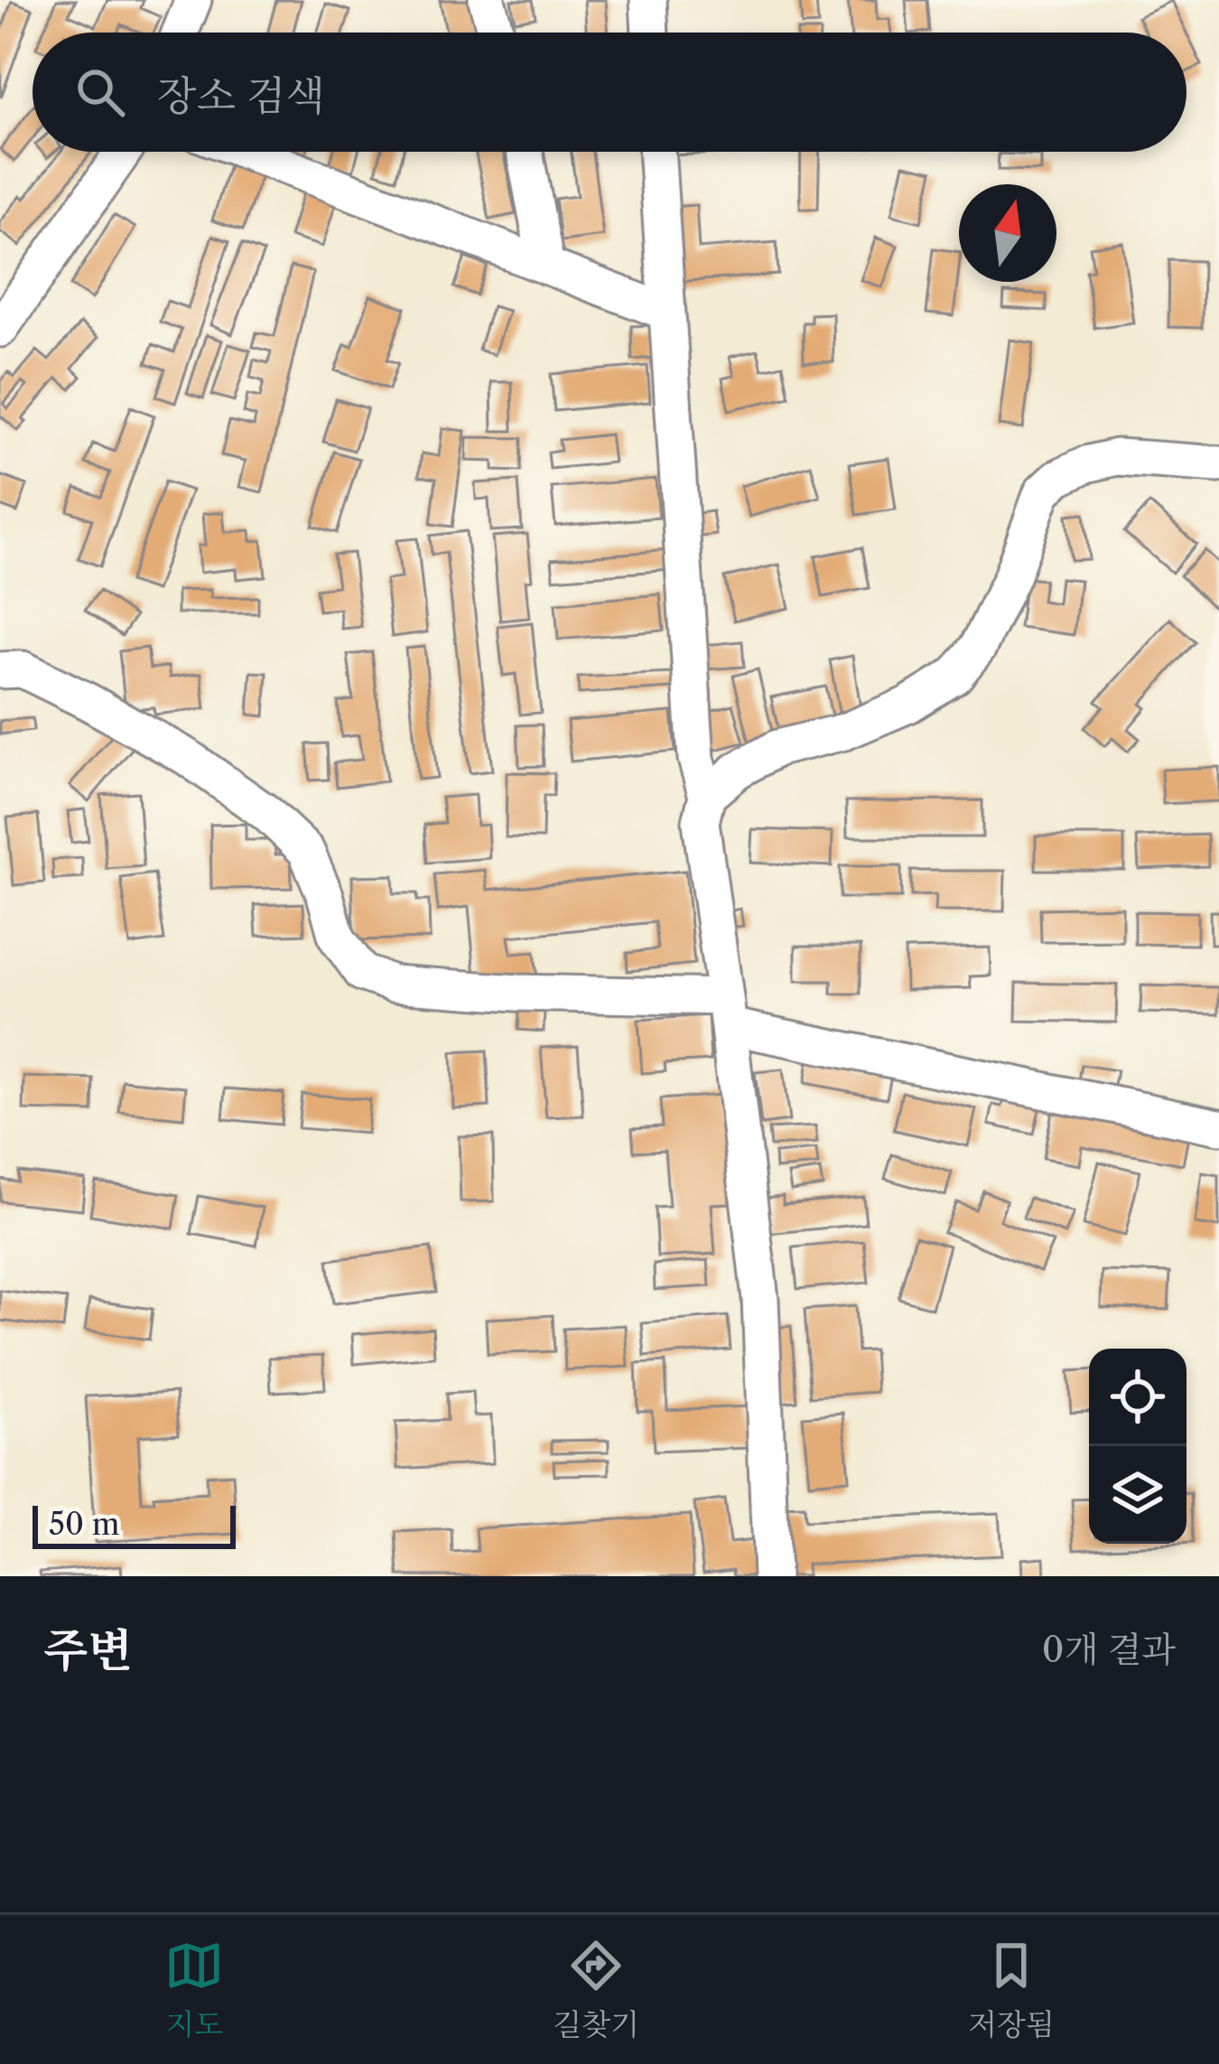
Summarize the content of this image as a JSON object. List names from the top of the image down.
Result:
{
  "scale_bar": "50 m",
  "north": "top",
  "page": {
    "search": "장소 검색",
    "scale": "50 m",
    "heading": ["주변", "0개 결과"],
    "nav": ["지도", "길찾기", "저장됨"]
  }
}
